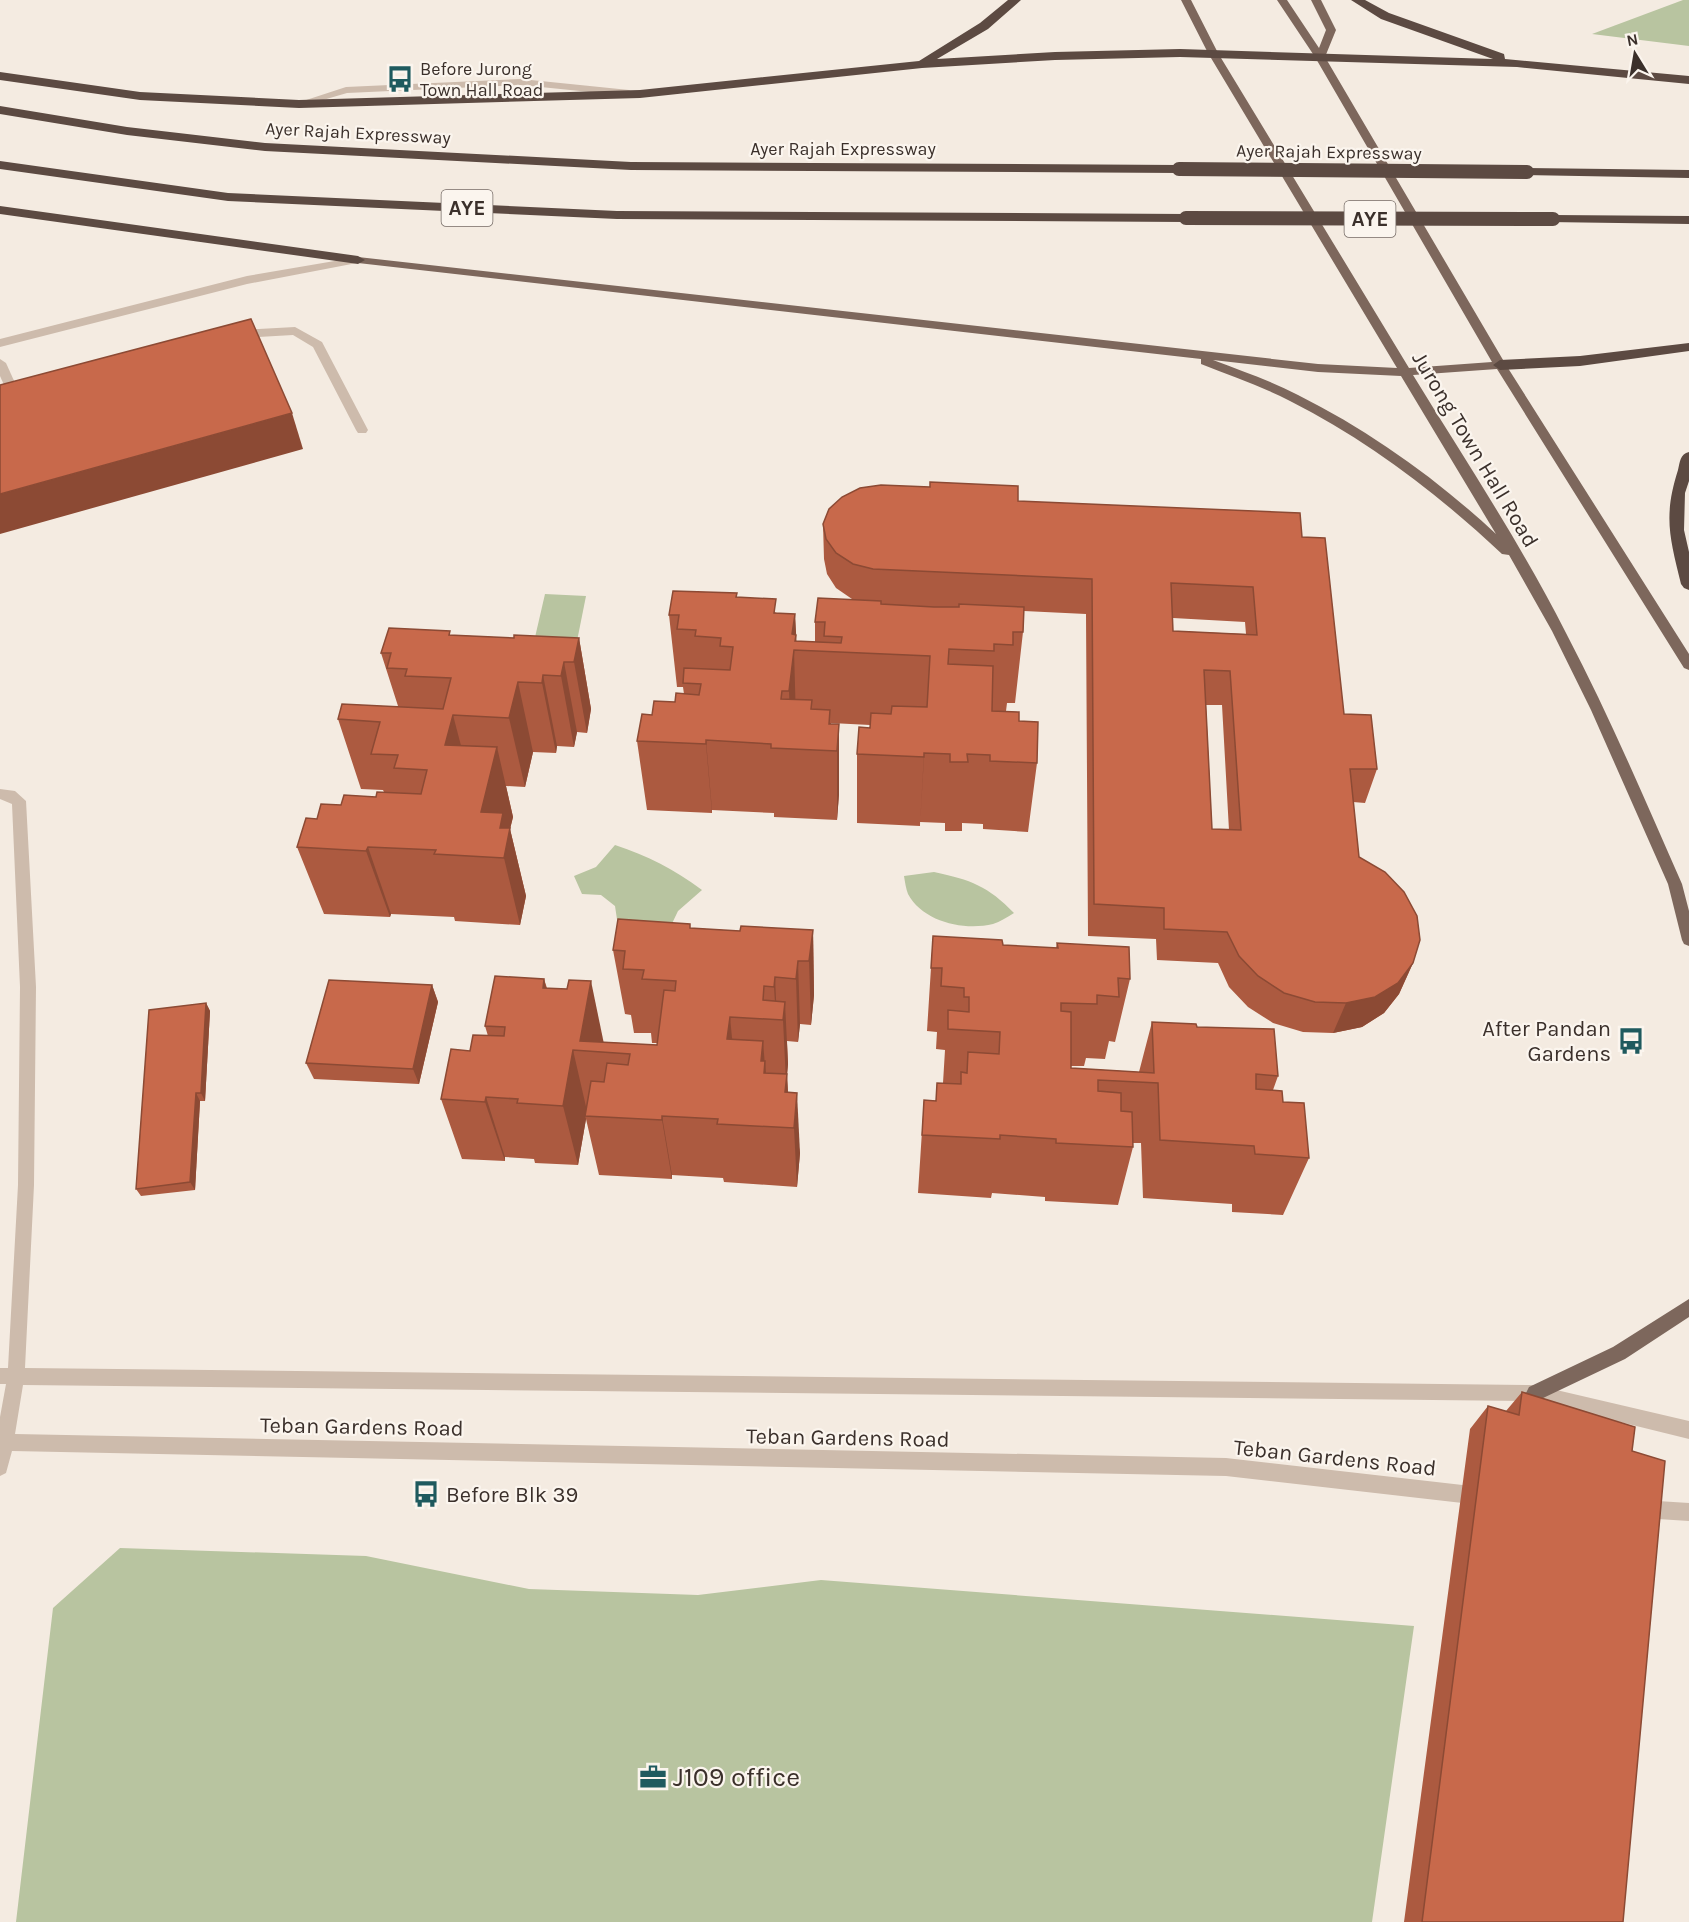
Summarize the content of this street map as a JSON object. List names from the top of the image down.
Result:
{
  "streets": {
    "highway": ["Ayer Rajah Expressway", "AYE"],
    "main road": ["Jurong Town Hall Road"],
    "street": ["Teban Gardens Road"]
  },
  "places": {
    "bus stop": ["Before Jurong Town Hall Road", "After Pandan Gardens", "Before Blk 39"],
    "office": ["J109 office"]
  },
  "north": "top"
}
